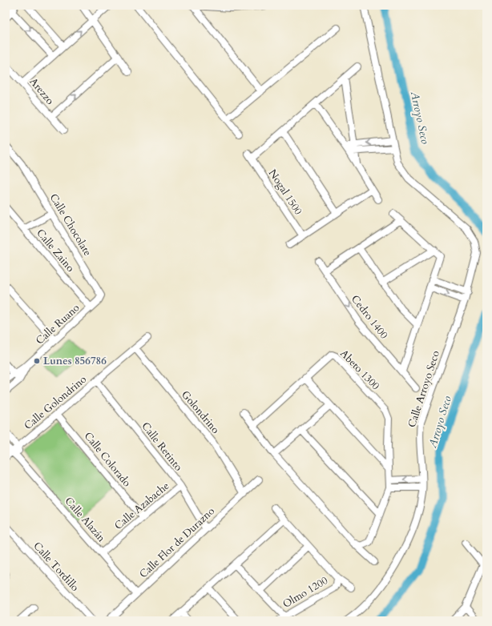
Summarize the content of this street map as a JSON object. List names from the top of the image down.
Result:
{
  "streets": {
    "street": [
      "Arezzo",
      "Nogal 1500",
      "Calle Chocolate",
      "Calle Zaino",
      "Cedro 1400",
      "Calle Ruano",
      "Abeto 1300",
      "Calle Arroyo Seco",
      "Calle Golondrino",
      "Golondrino",
      "Calle Retinto",
      "Calle Colorado",
      "Calle Azabache",
      "Calle Alazán",
      "Calle Flor de Durazno",
      "Calle Tordillo",
      "Olmo 1200"
    ]
  },
  "crossings": [
    ["Calle Chocolate", "Calle Ruano"],
    ["Calle Zaino", "Calle Ruano"],
    ["Calle Golondrino", "Golondrino"],
    ["Calle Golondrino", "Calle Retinto"],
    ["Calle Golondrino", "Calle Colorado"],
    ["Calle Golondrino", "Calle Alazán"],
    ["Golondrino", "Calle Flor de Durazno"],
    ["Calle Retinto", "Calle Azabache"],
    ["Calle Retinto", "Calle Flor de Durazno"],
    ["Calle Colorado", "Calle Azabache"],
    ["Calle Azabache", "Calle Alazán"],
    ["Calle Alazán", "Calle Flor de Durazno"]
  ],
  "water": ["Arroyo Seco"],
  "places": ["Lunes 856786"]
}
